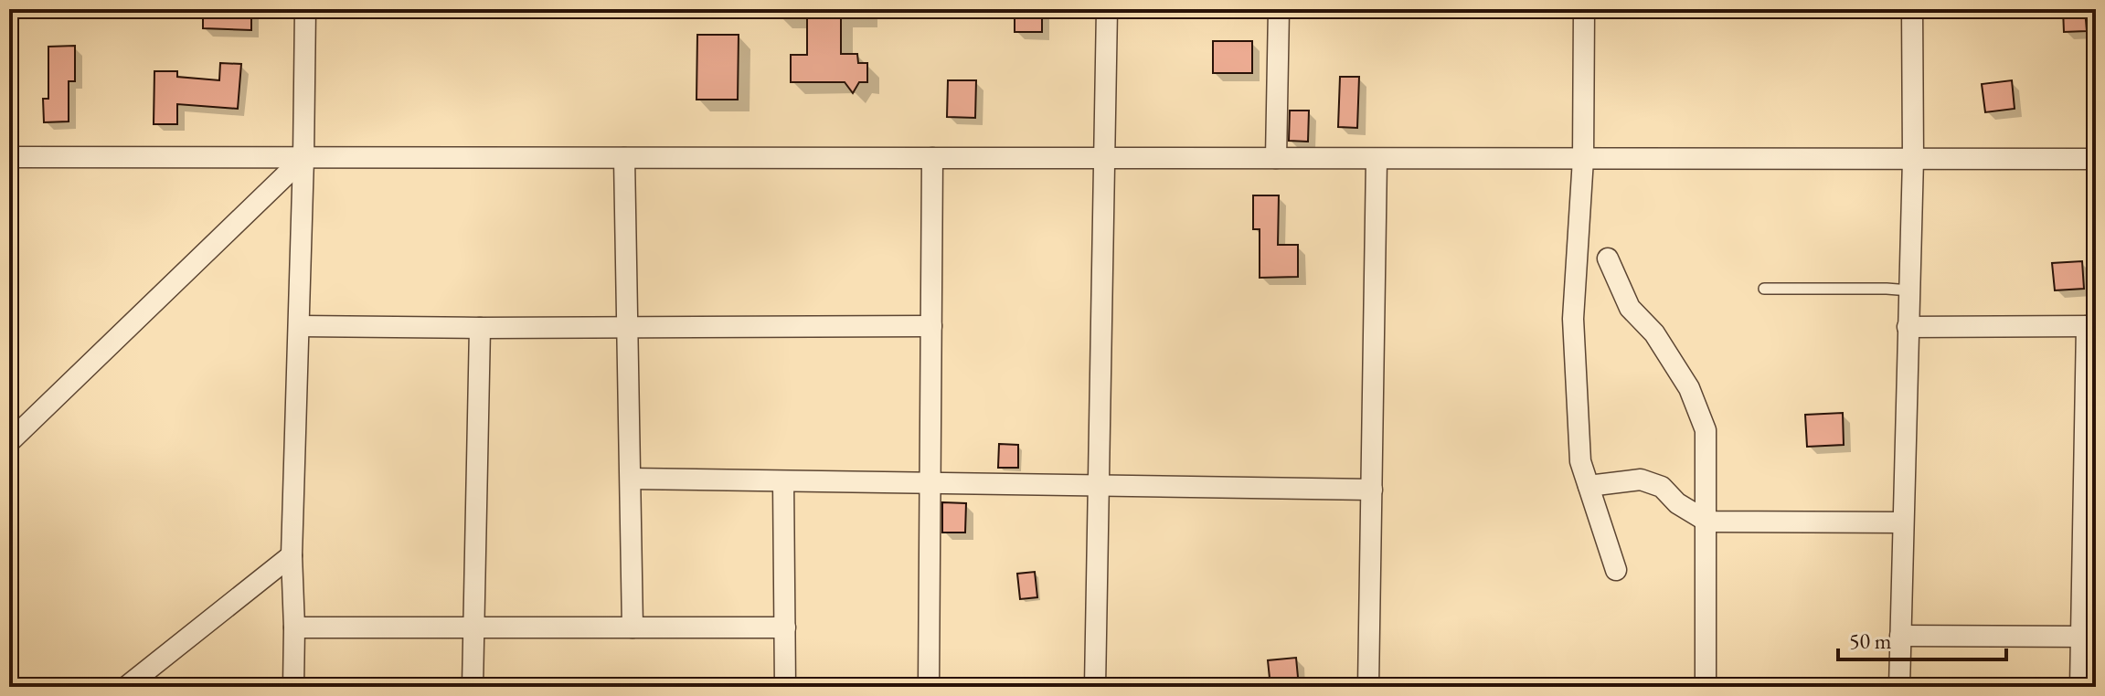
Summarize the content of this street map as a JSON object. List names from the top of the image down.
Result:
{
  "scale_bar": "50 m"
}
